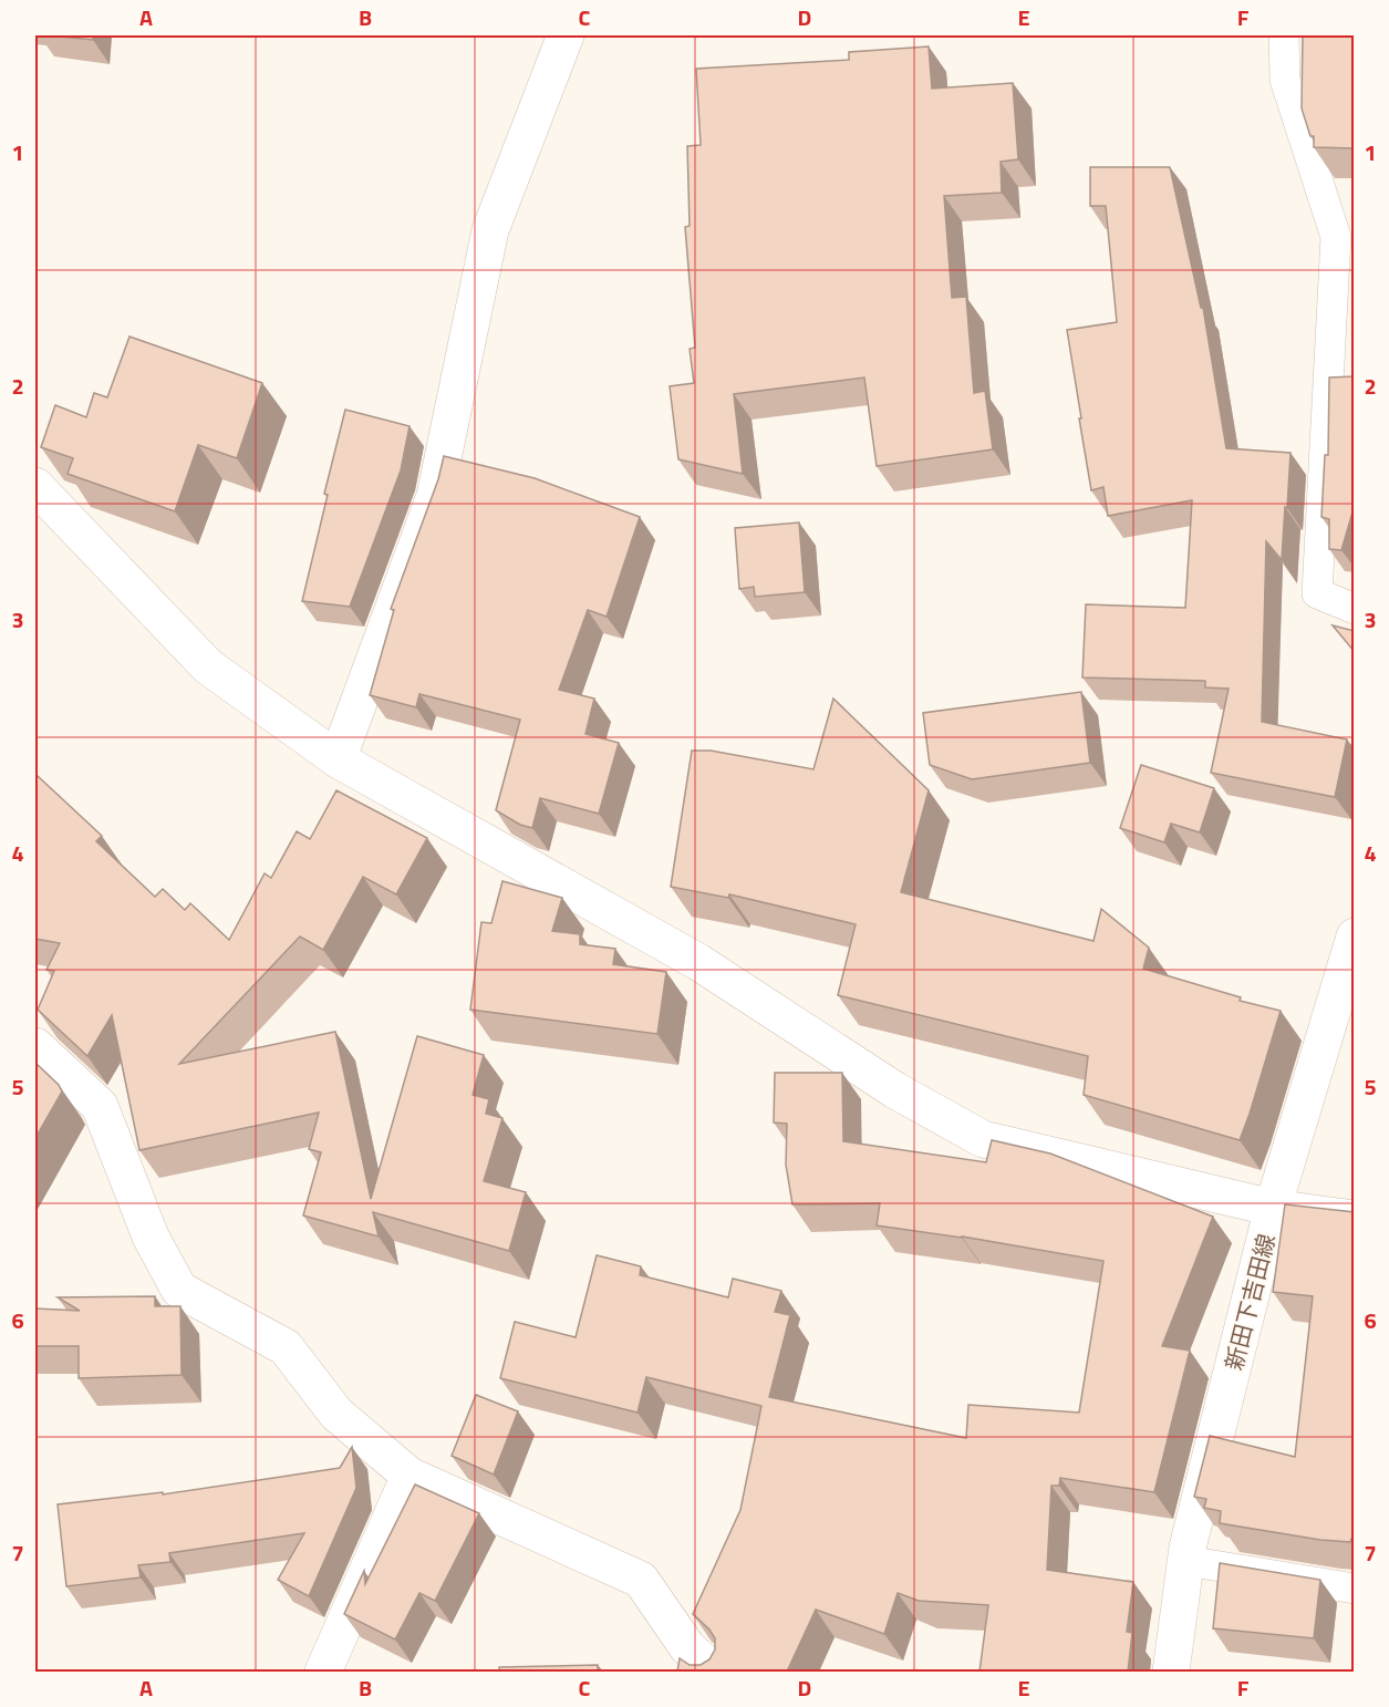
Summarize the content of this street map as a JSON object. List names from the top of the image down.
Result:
{
  "streets": {
    "street": ["新田下吉田線"]
  },
  "grid": {
    "columns": [
      "A",
      "B",
      "C",
      "D",
      "E",
      "F"
    ],
    "rows": [
      "1",
      "2",
      "3",
      "4",
      "5",
      "6",
      "7"
    ]
  }
}
